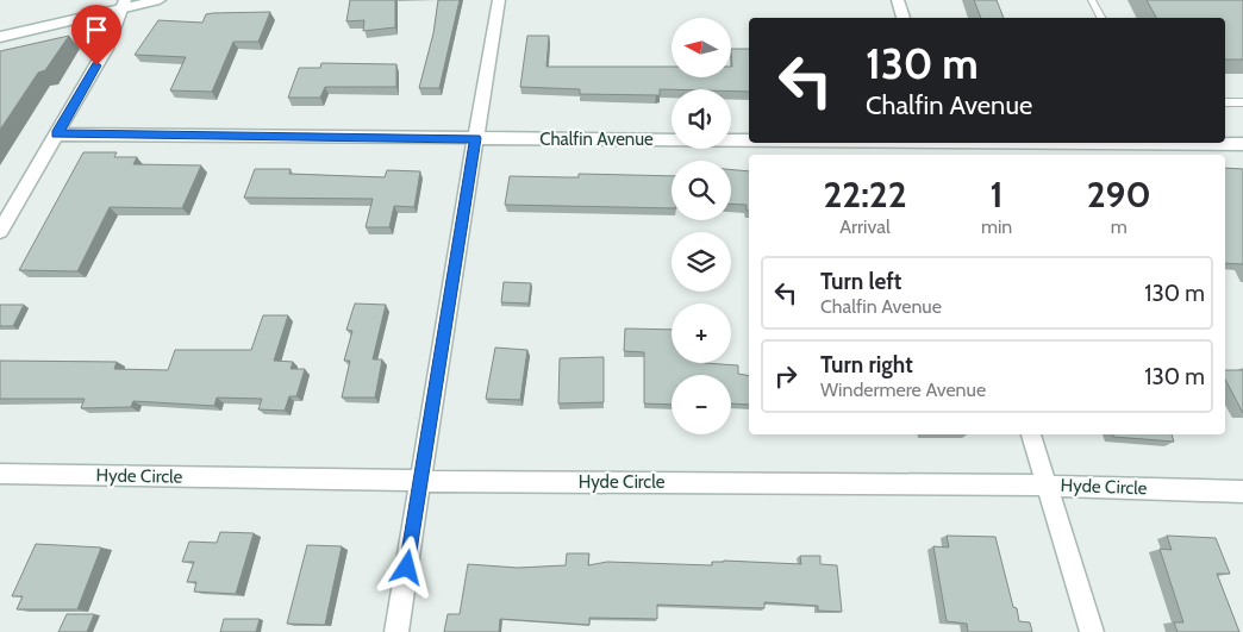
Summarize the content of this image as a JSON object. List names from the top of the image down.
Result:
{
  "streets": {
    "street": ["Chalfin Avenue", "Hyde Circle"]
  },
  "north": "left",
  "page": {
    "map_buttons": ["+", "−"],
    "turn": ["130 m", "Chalfin Avenue"],
    "eta": [
      "22:22",
      "Arrival",
      "1",
      "min",
      "290",
      "m"
    ],
    "list": [
      {
        "name": "Turn left",
        "note": "Chalfin Avenue",
        "value": "130 m"
      },
      {
        "name": "Turn right",
        "note": "Windermere Avenue",
        "value": "130 m"
      }
    ]
  }
}
